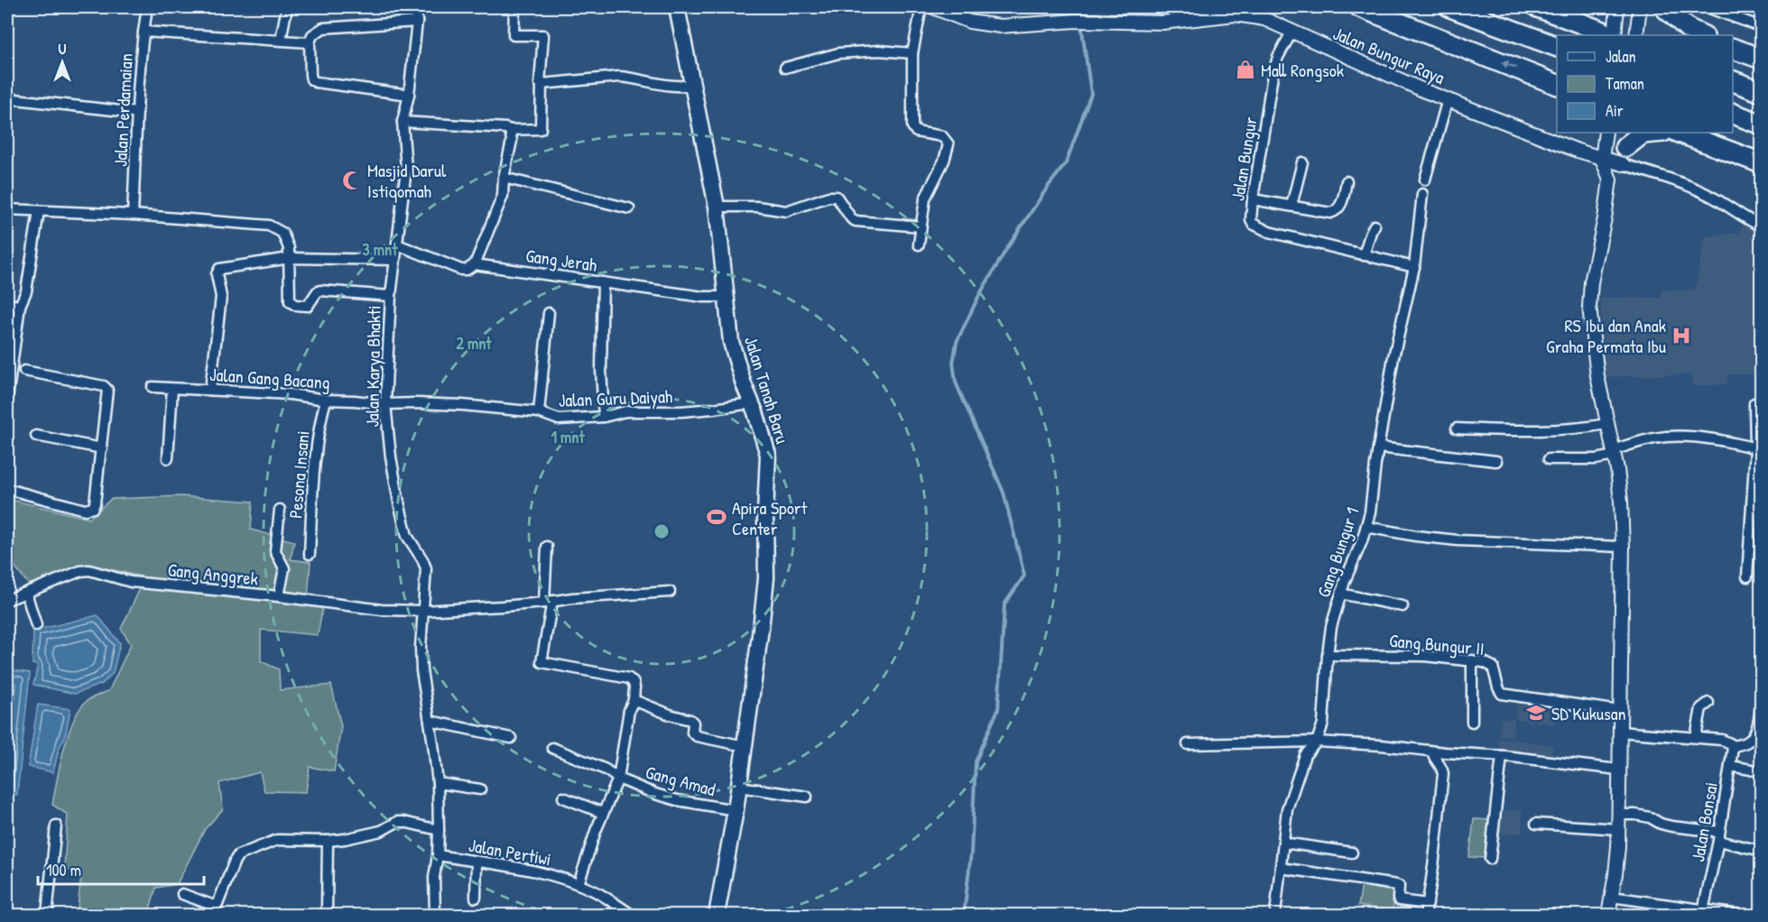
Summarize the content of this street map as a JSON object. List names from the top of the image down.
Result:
{
  "streets": {
    "main road": ["Jalan Tanah Baru"],
    "street": [
      "Jalan Bungur Raya",
      "Jalan Perdamaian",
      "Jalan Bungur",
      "Gang Jerah",
      "Jalan Karya Bhakti",
      "Jalan Gang Bacang",
      "Jalan Guru Daiyah",
      "Pesona Insani",
      "Gang Bungur 1",
      "Gang Anggrek",
      "Gang Bungur II",
      "Gang Amad",
      "Jalan Bonsai",
      "Jalan Pertiwi"
    ]
  },
  "crossings": [
    ["Jalan Bungur Raya", "Jalan Bungur"],
    ["Jalan Bungur", "Gang Bungur 1"],
    ["Gang Jerah", "Jalan Karya Bhakti"],
    ["Gang Jerah", "Jalan Tanah Baru"],
    ["Jalan Karya Bhakti", "Jalan Gang Bacang"],
    ["Jalan Karya Bhakti", "Jalan Guru Daiyah"],
    ["Jalan Karya Bhakti", "Gang Anggrek"],
    ["Jalan Karya Bhakti", "Jalan Pertiwi"],
    ["Jalan Gang Bacang", "Jalan Guru Daiyah"],
    ["Jalan Gang Bacang", "Pesona Insani"],
    ["Jalan Tanah Baru", "Jalan Guru Daiyah"],
    ["Jalan Tanah Baru", "Gang Amad"],
    ["Gang Bungur 1", "Gang Bungur II"]
  ],
  "places": {
    "shop": ["Mall Rongsok"],
    "mosque": ["Masjid Darul Istiqomah"],
    "hospital": ["RS Ibu dan Anak Graha Permata Ibu"],
    "sports": ["Apira Sport Center"],
    "school or university": ["SD Kukusan"]
  },
  "legend": ["Jalan", "Taman", "Air"],
  "scale_bar": "100 m",
  "north": "top",
  "rings": ["3 mnt", "2 mnt", "1 mnt"]
}
